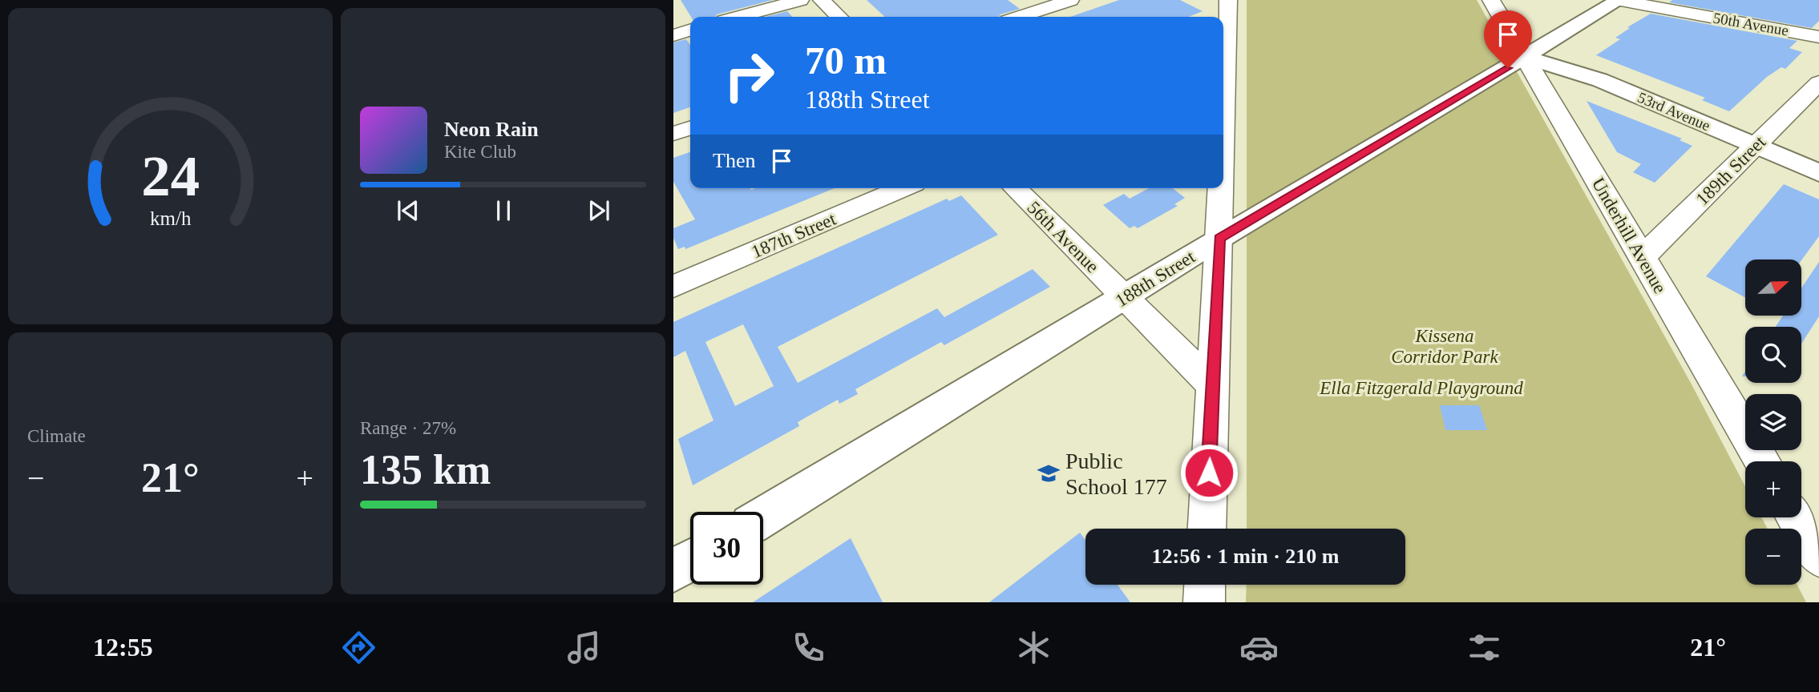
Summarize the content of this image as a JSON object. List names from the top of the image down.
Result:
{
  "streets": {
    "street": [
      "50th Avenue",
      "53rd Avenue",
      "189th Street",
      "187th Street",
      "Underhill Avenue",
      "56th Avenue",
      "188th Street"
    ]
  },
  "crossings": [
    ["50th Avenue", "188th Street"],
    ["53rd Avenue", "189th Street"],
    ["53rd Avenue", "Underhill Avenue"],
    ["53rd Avenue", "188th Street"],
    ["189th Street", "Underhill Avenue"],
    ["Underhill Avenue", "188th Street"],
    ["56th Avenue", "188th Street"]
  ],
  "parks": ["Kissena Corridor Park", "Ella Fitzgerald Playground"],
  "places": {
    "school or university": ["Public School 177"]
  },
  "north": "right",
  "page": {
    "turn": ["70 m", "188th Street"],
    "song": ["Neon Rain", "Kite Club"],
    "then": "Then",
    "map_buttons": ["+", "−"],
    "tile": [
      "Climate",
      ["Range · 27%", "135 km"]
    ],
    "heat": ["−", "21°", "+"],
    "limit": "30",
    "trip": "12:56 · 1 min · 210 m",
    "tabs": ["12:55", "21°"],
    "gauge": ["24", "km/h"]
  }
}
